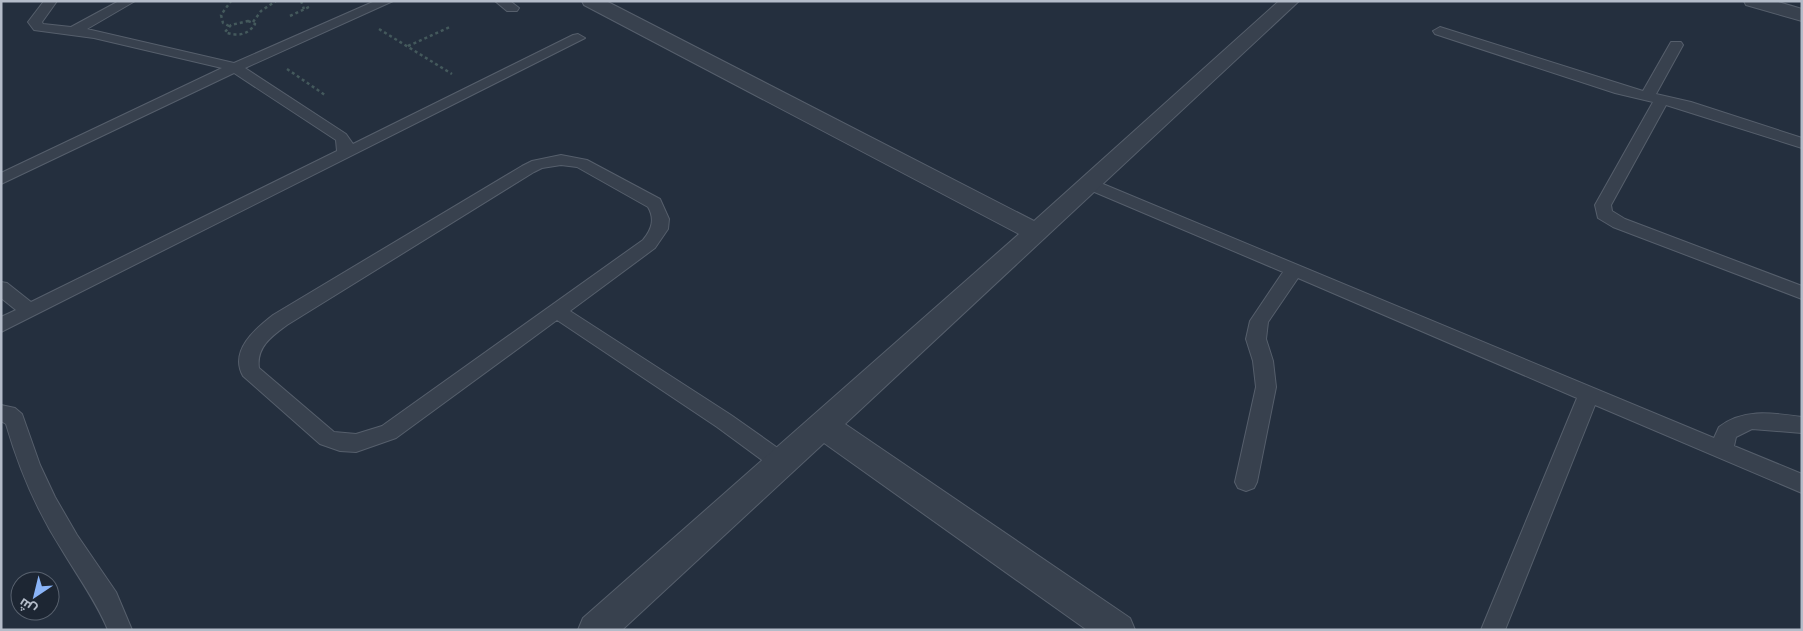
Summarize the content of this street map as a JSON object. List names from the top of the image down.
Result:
{
  "north": "bottom left"
}
